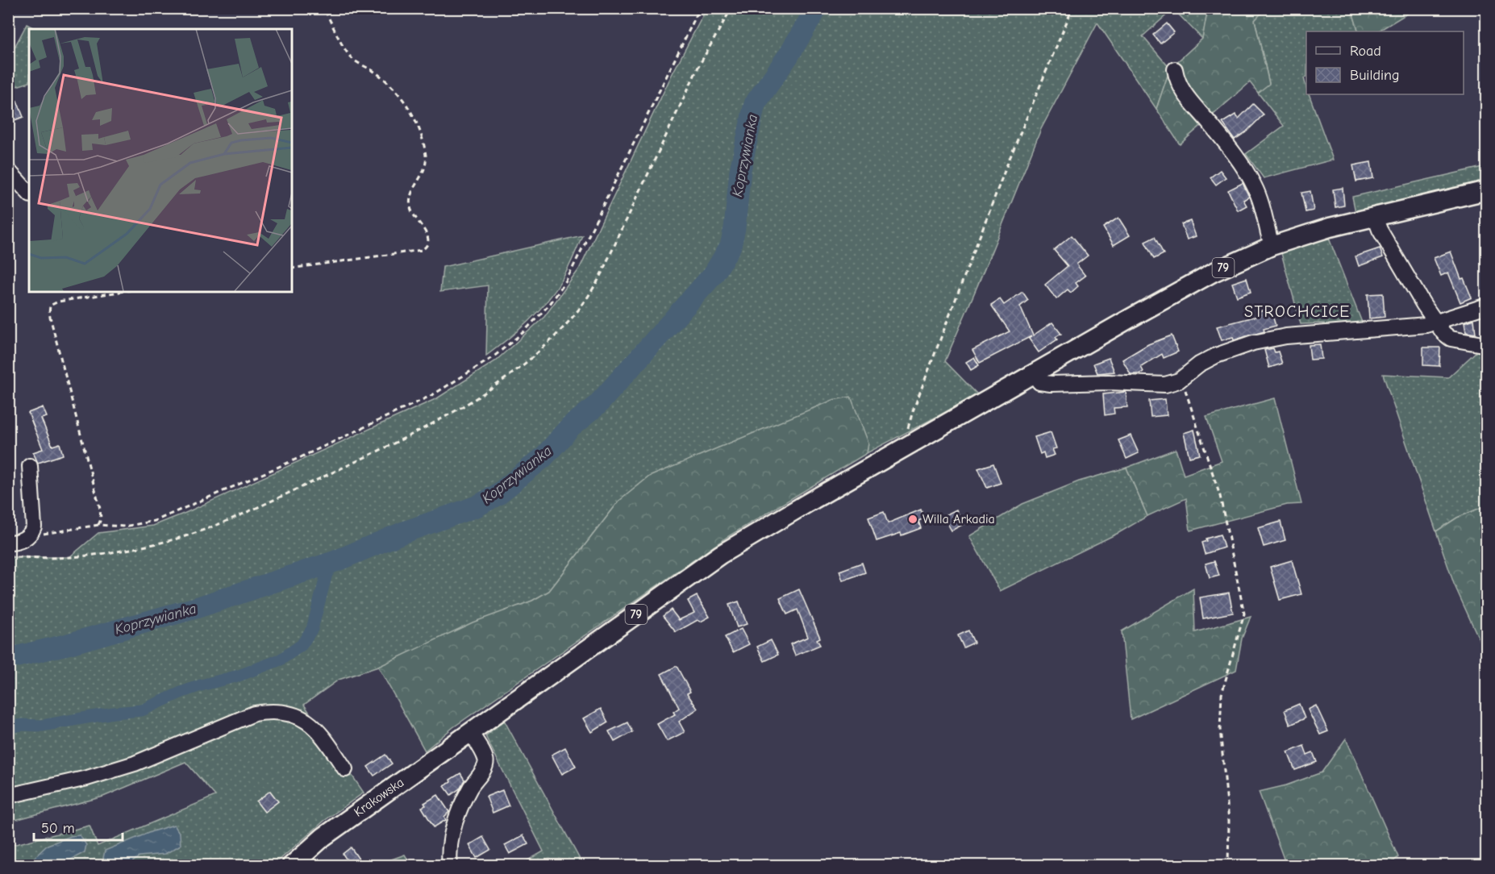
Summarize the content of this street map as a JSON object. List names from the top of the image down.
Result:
{
  "streets": {
    "main road": ["79", "Krakowska"]
  },
  "crossings": [
    ["79", "Krakowska"]
  ],
  "districts": ["STROCHCICE"],
  "water": ["Koprzywianka"],
  "places": ["Willa Arkadia"],
  "legend": ["Road", "Building"],
  "scale_bar": "50 m"
}
